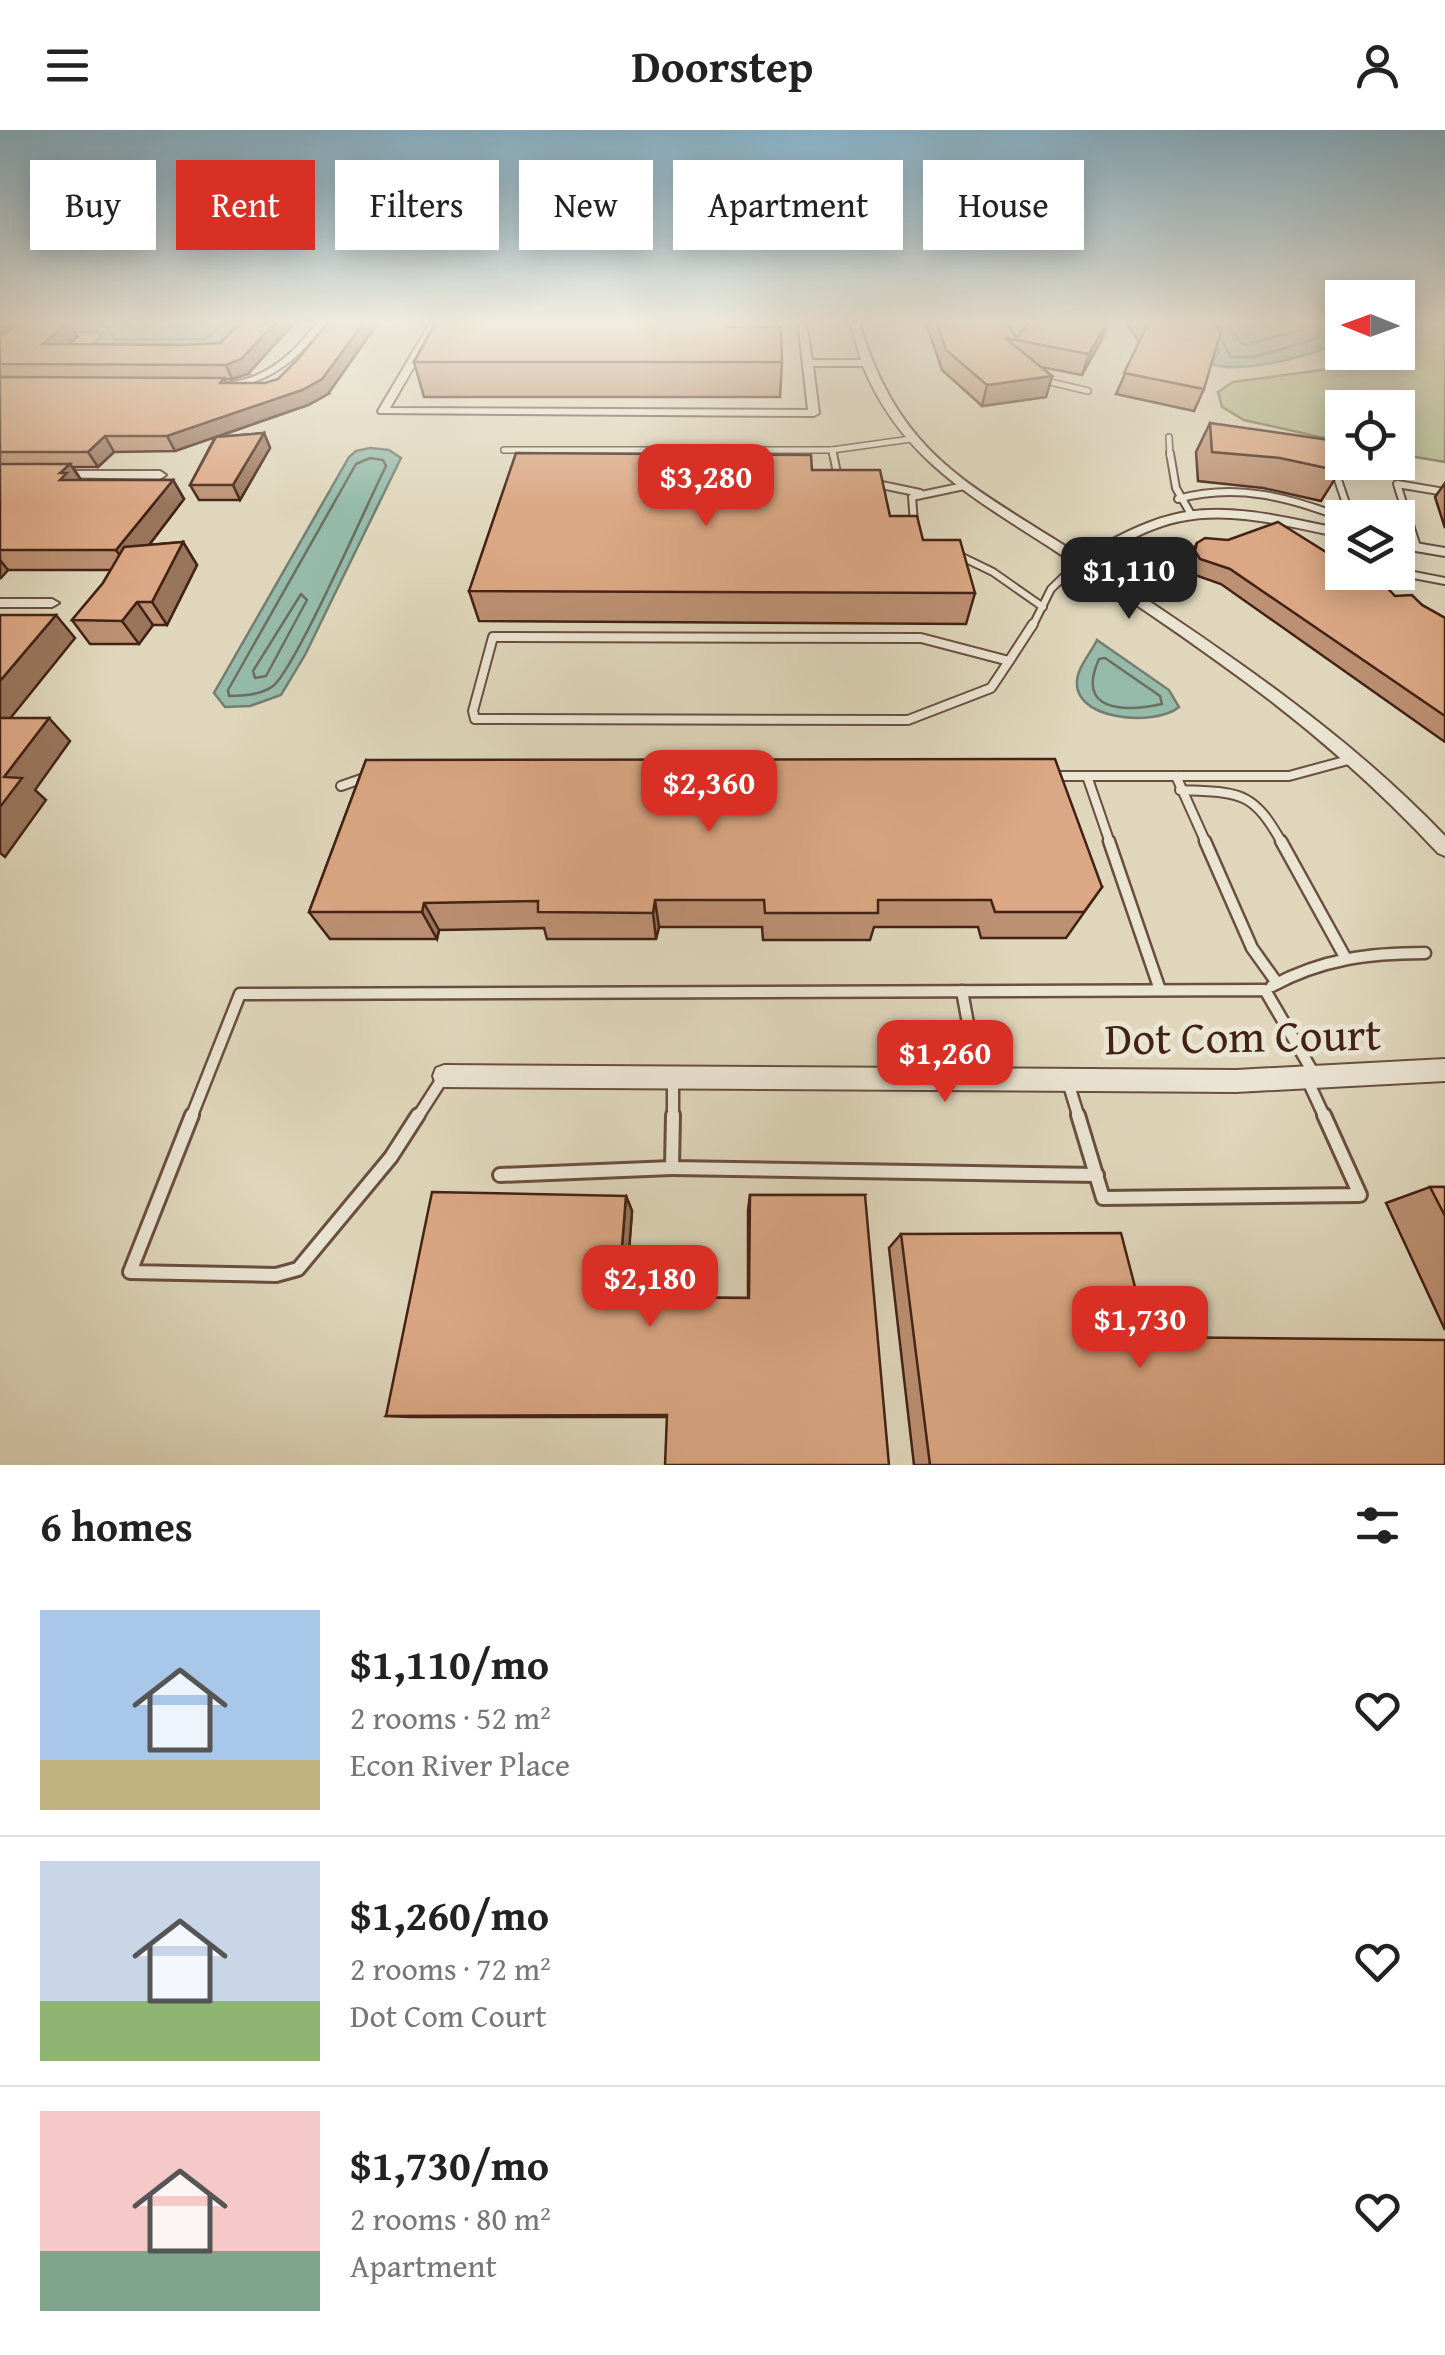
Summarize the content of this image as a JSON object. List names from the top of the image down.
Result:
{
  "streets": {
    "street": ["Dot Com Court"]
  },
  "north": "left",
  "page": {
    "header": "Doorstep",
    "chip": [
      "Buy",
      "Rent",
      "Filters",
      "New",
      "Apartment",
      "House"
    ],
    "price": [
      "$3,280",
      "$1,110",
      "$2,360",
      "$1,260",
      "$2,180",
      "$1,730"
    ],
    "heading": "6 homes",
    "list": [
      {
        "name": "$1,110/mo",
        "note": "2 rooms · 52 m² · Econ River Place"
      },
      {
        "name": "$1,260/mo",
        "note": "2 rooms · 72 m² · Dot Com Court"
      },
      {
        "name": "$1,730/mo",
        "note": "2 rooms · 80 m² · Apartment"
      }
    ]
  }
}
